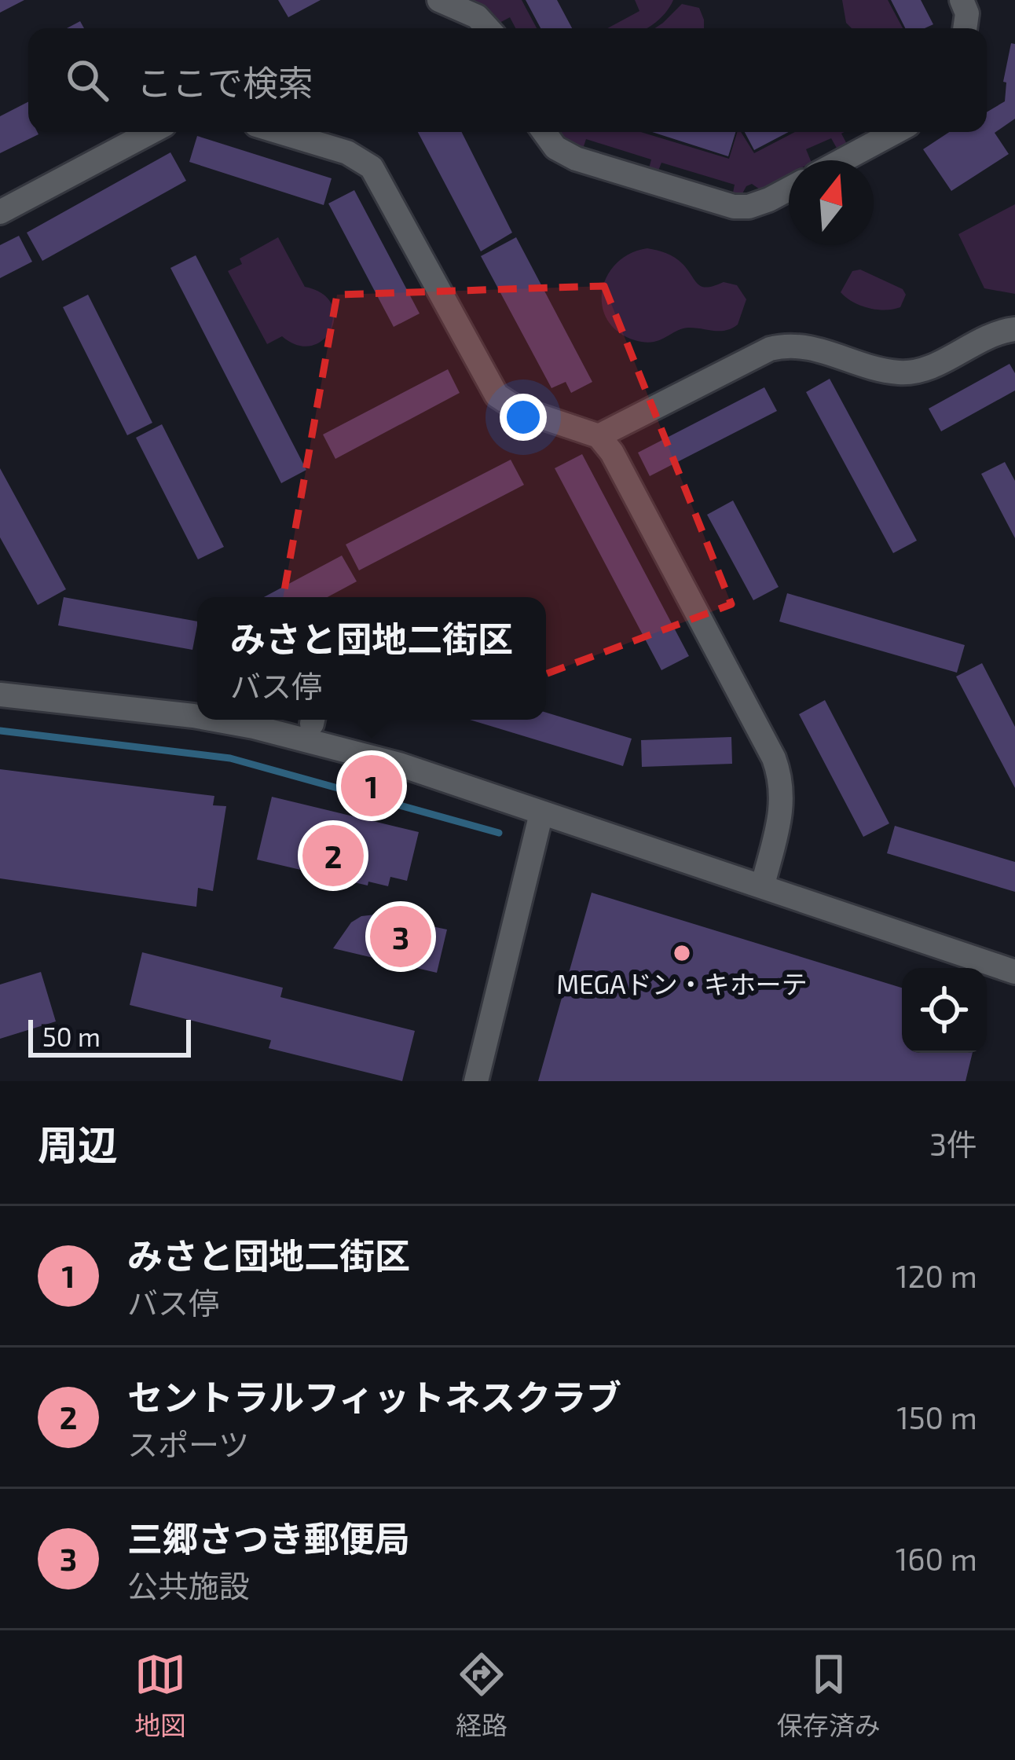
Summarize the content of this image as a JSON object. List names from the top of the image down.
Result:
{
  "places": ["MEGAドン・キホーテ"],
  "scale_bar": "50 m",
  "north": "top",
  "page": {
    "search": "ここで検索",
    "popup": ["みさと団地二街区", "バス停"],
    "pins": ["1", "2", "3"],
    "scale": "50 m",
    "heading": ["周辺", "3件"],
    "list": [
      {
        "mark": "1",
        "name": "みさと団地二街区",
        "note": "バス停",
        "value": "120 m"
      },
      {
        "mark": "2",
        "name": "セントラルフィットネスクラブ",
        "note": "スポーツ",
        "value": "150 m"
      },
      {
        "mark": "3",
        "name": "三郷さつき郵便局",
        "note": "公共施設",
        "value": "160 m"
      }
    ],
    "nav": ["地図", "経路", "保存済み"]
  }
}
